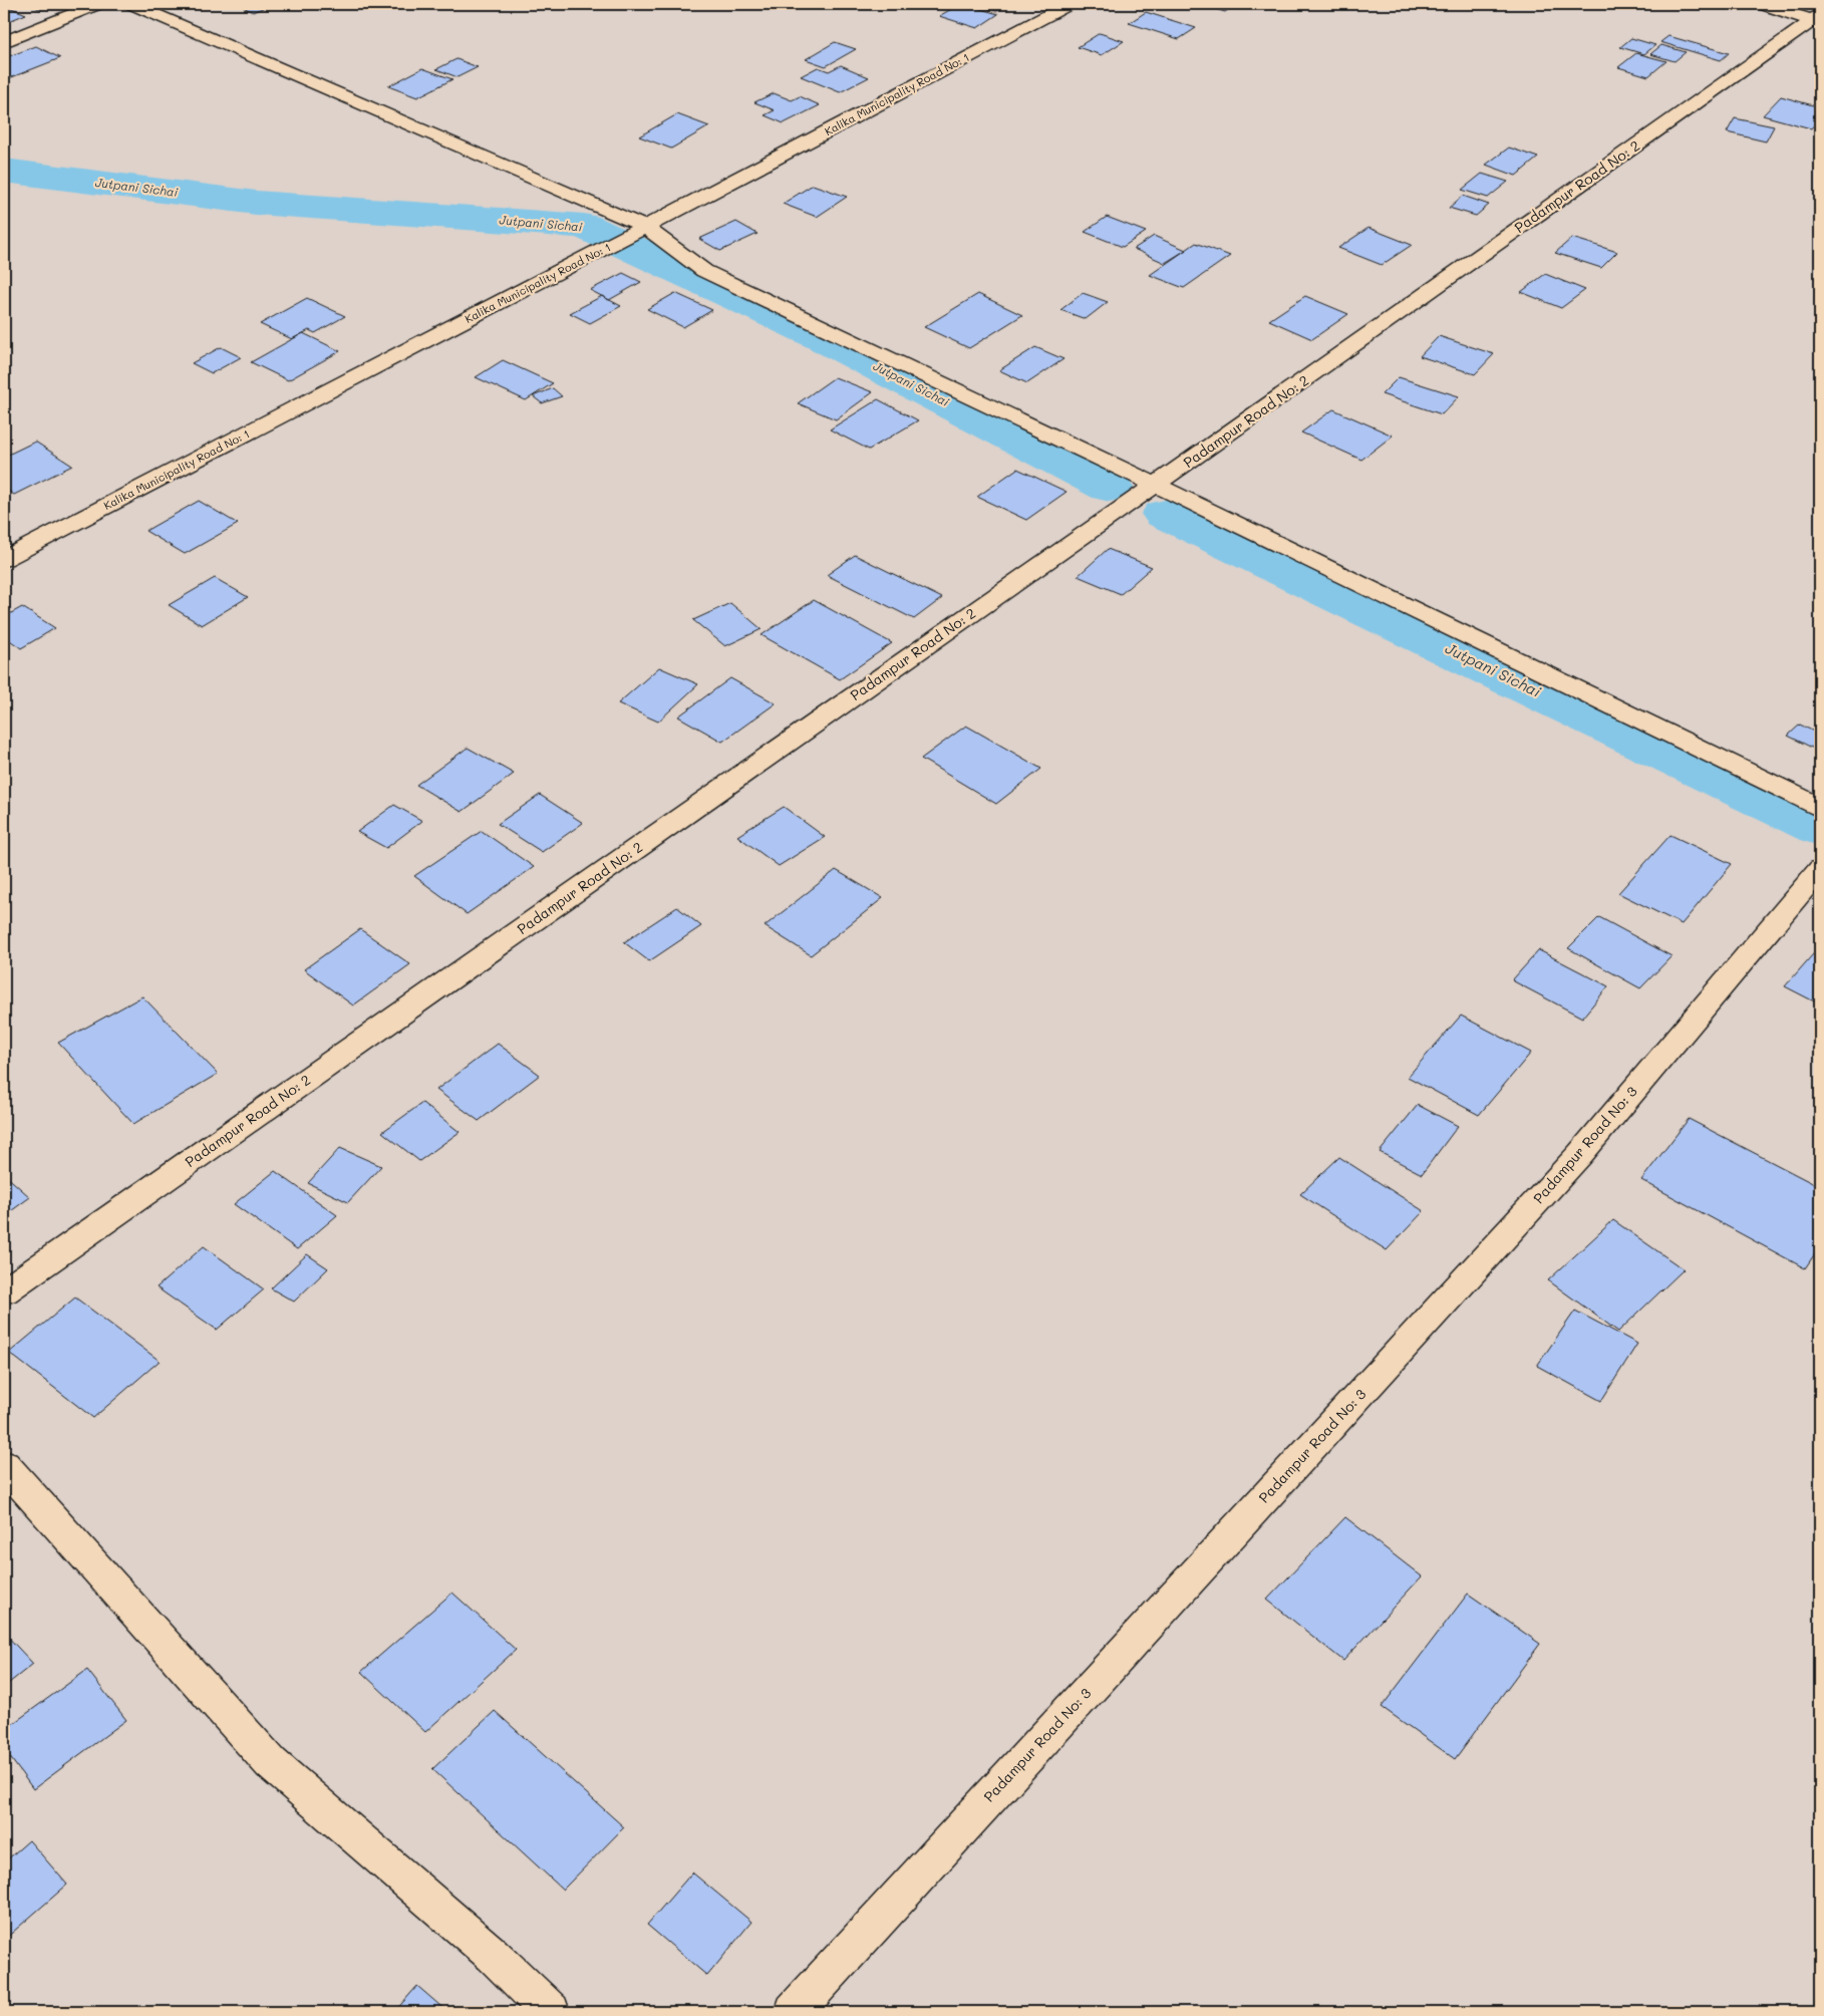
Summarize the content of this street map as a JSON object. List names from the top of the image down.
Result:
{
  "streets": {
    "street": ["Kalika Municipality Road No: 1", "Padampur Road No: 2", "Padampur Road No: 3"]
  },
  "water": ["Jutpani Sichai"]
}
